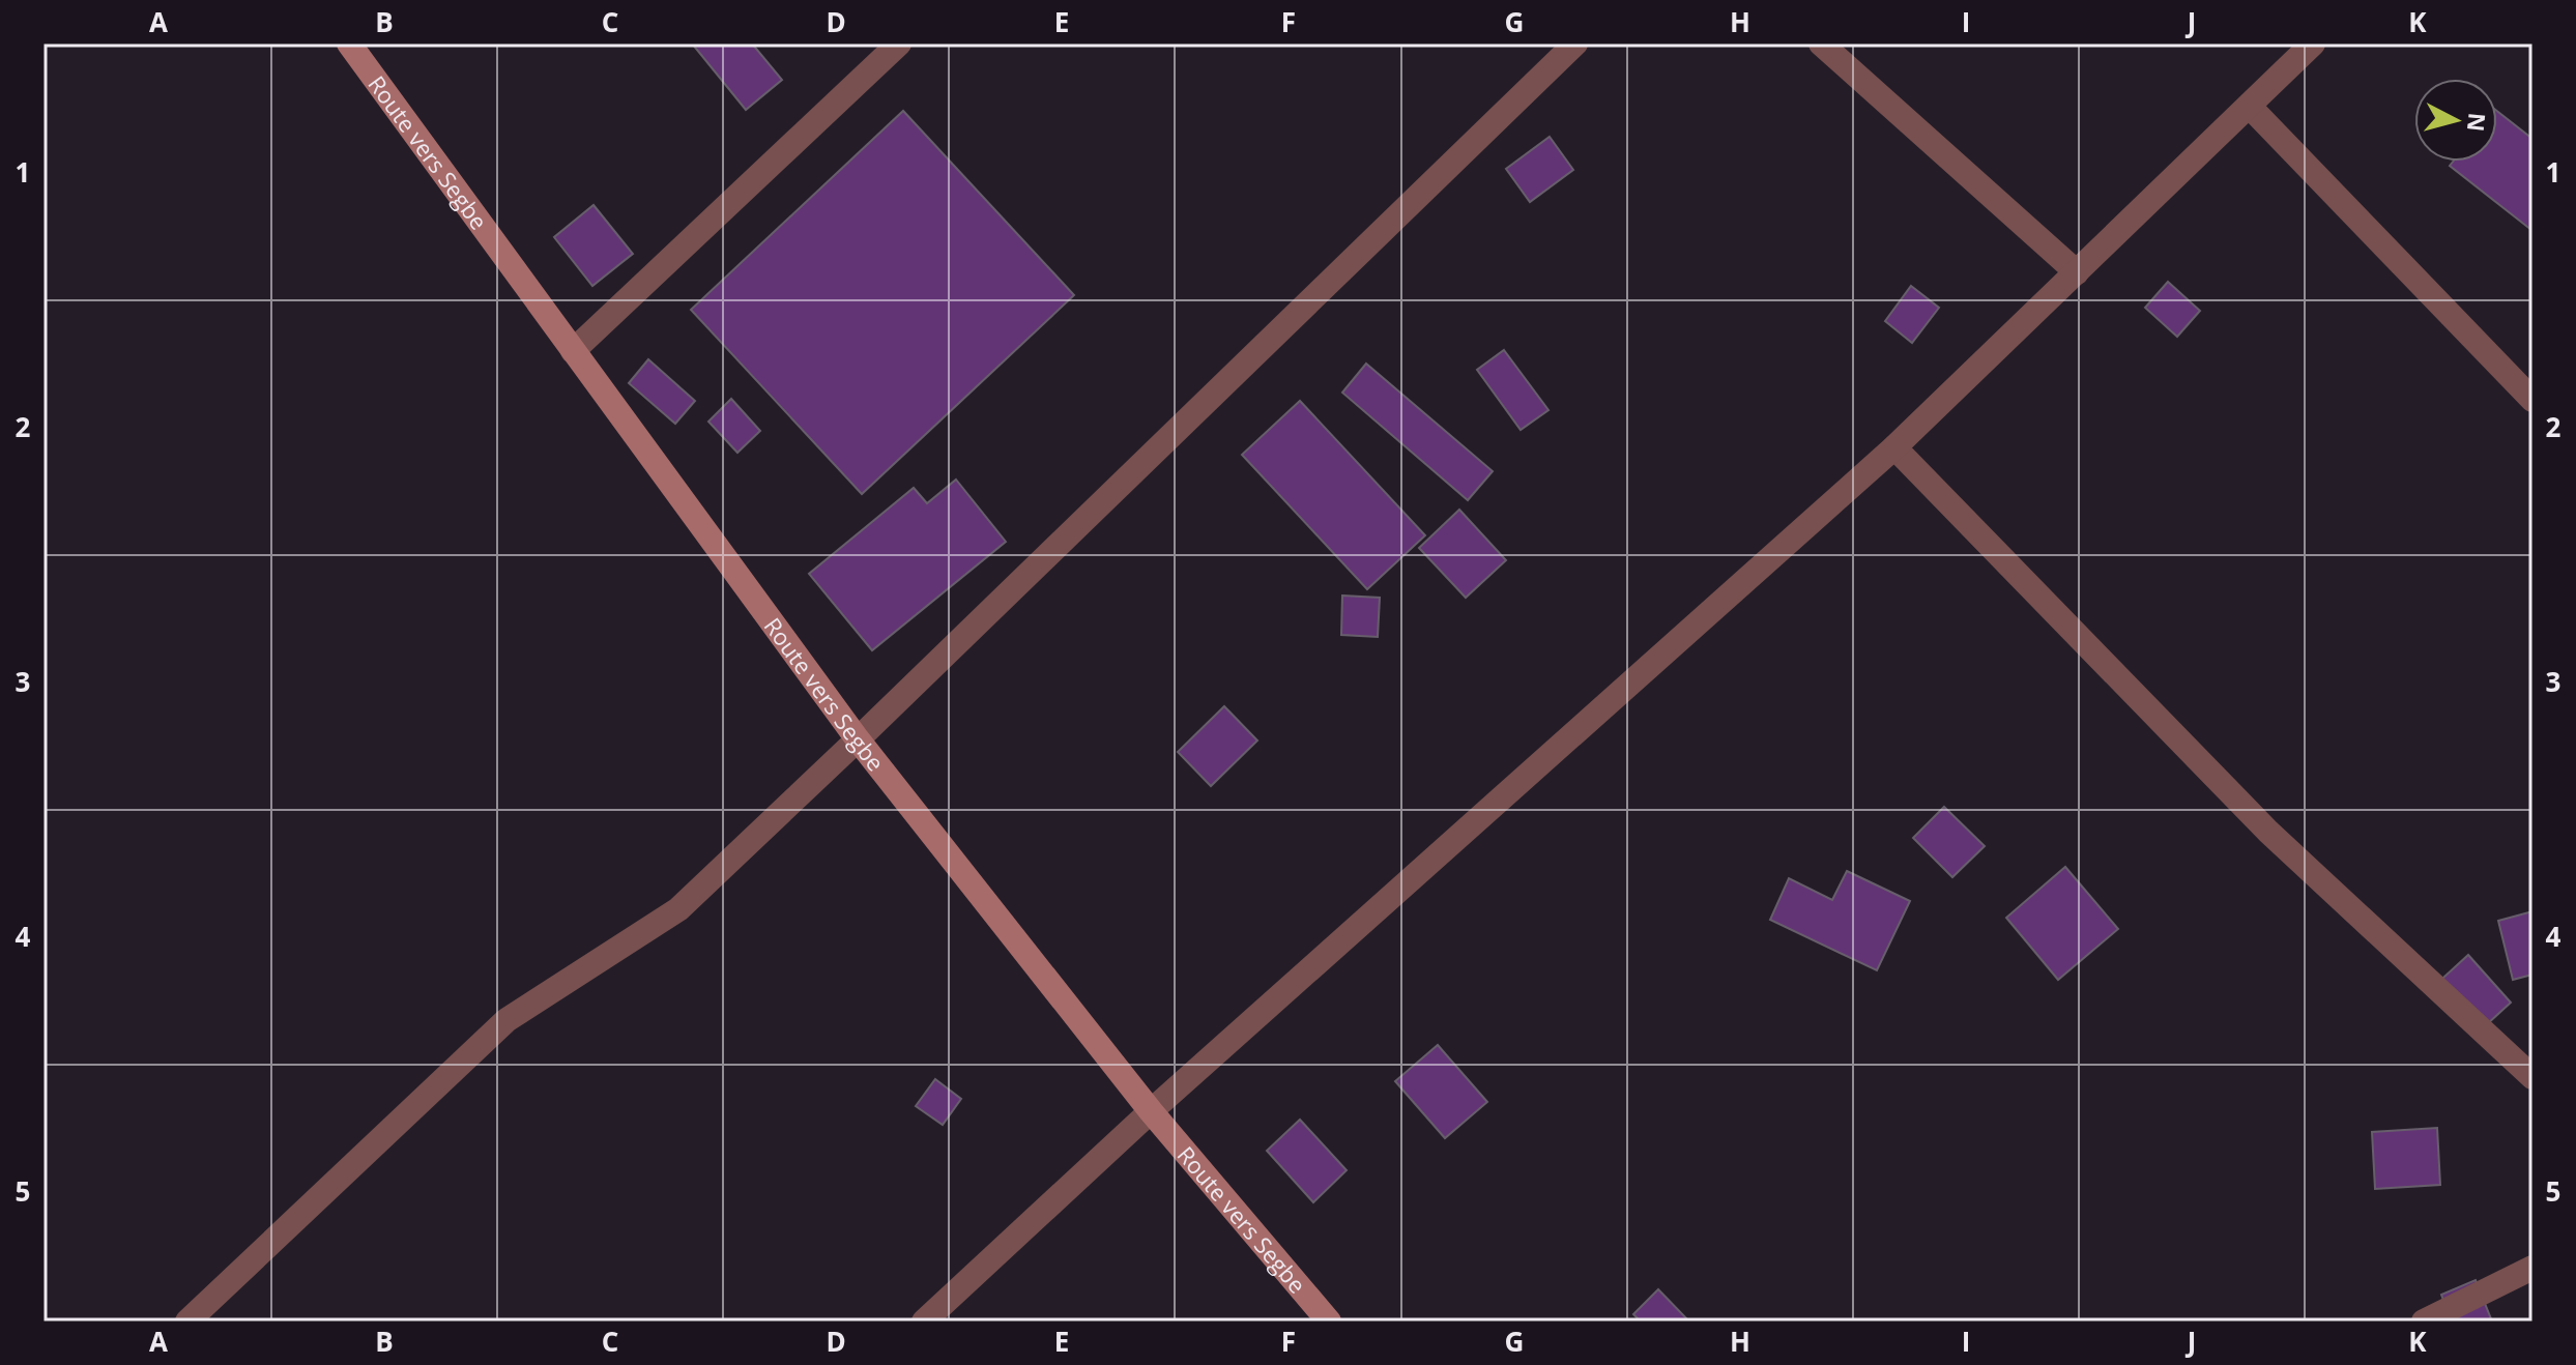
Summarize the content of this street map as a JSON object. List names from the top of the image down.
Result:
{
  "streets": {
    "main road": ["Route vers Segbe"]
  },
  "north": "right",
  "grid": {
    "columns": [
      "A",
      "B",
      "C",
      "D",
      "E",
      "F",
      "G",
      "H",
      "I",
      "J",
      "K"
    ],
    "rows": [
      "1",
      "2",
      "3",
      "4",
      "5"
    ]
  }
}
